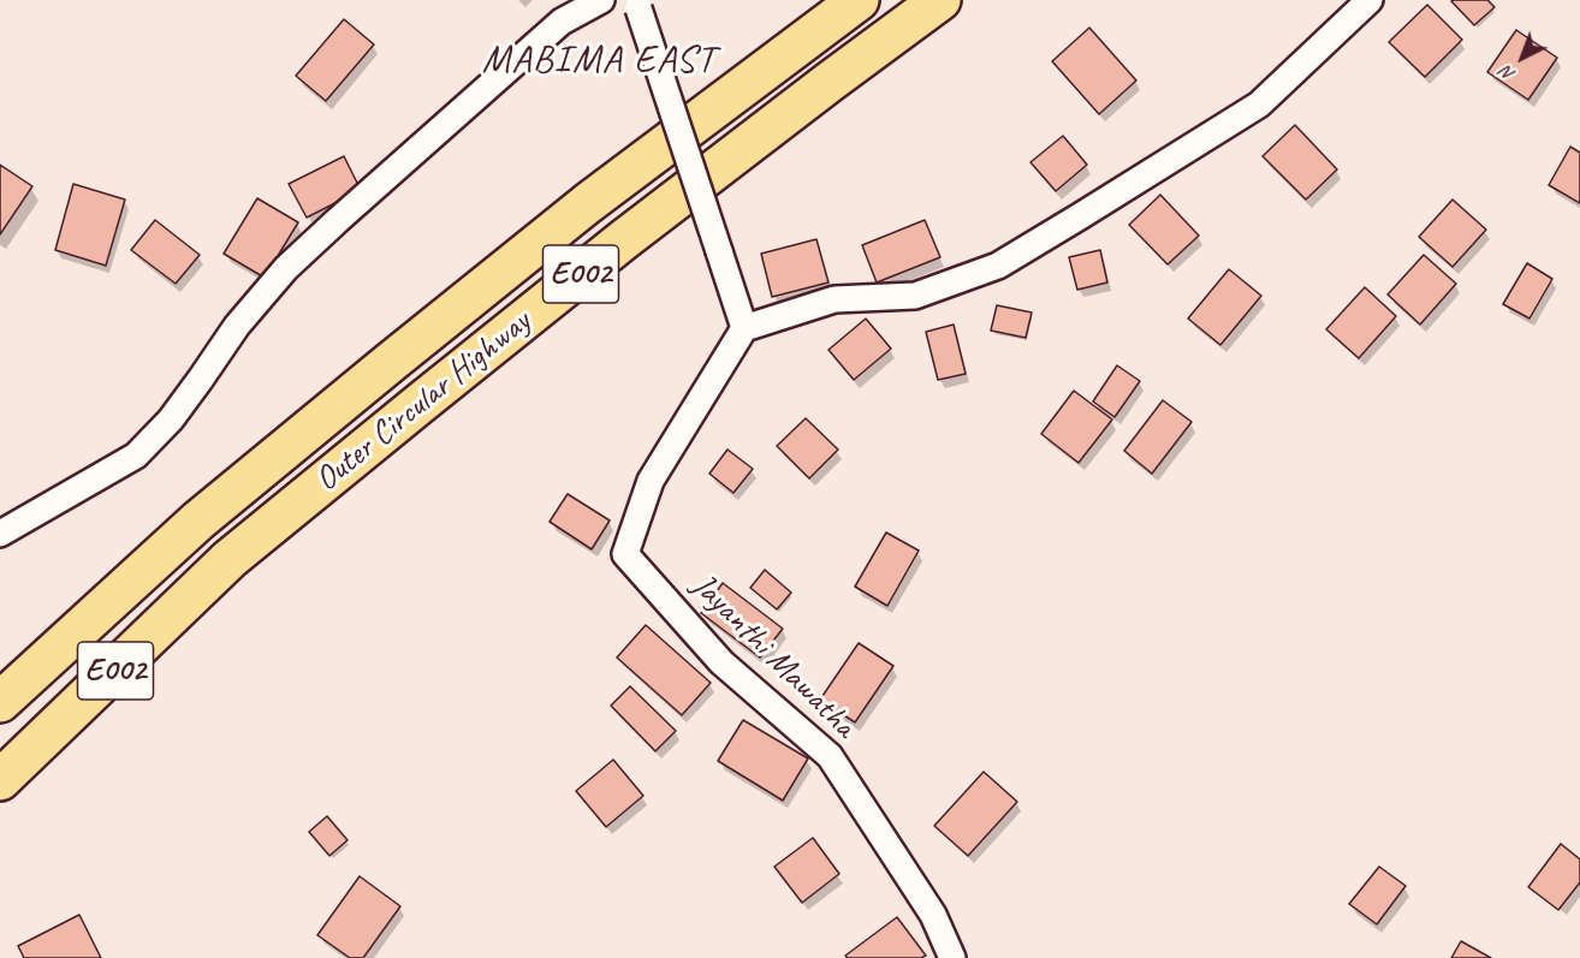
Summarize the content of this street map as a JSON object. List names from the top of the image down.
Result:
{
  "streets": {
    "highway": ["E002", "Outer Circular Highway"],
    "street": ["Jayanthi Mawatha"]
  },
  "districts": ["MABIMA EAST"],
  "north": "bottom left"
}
